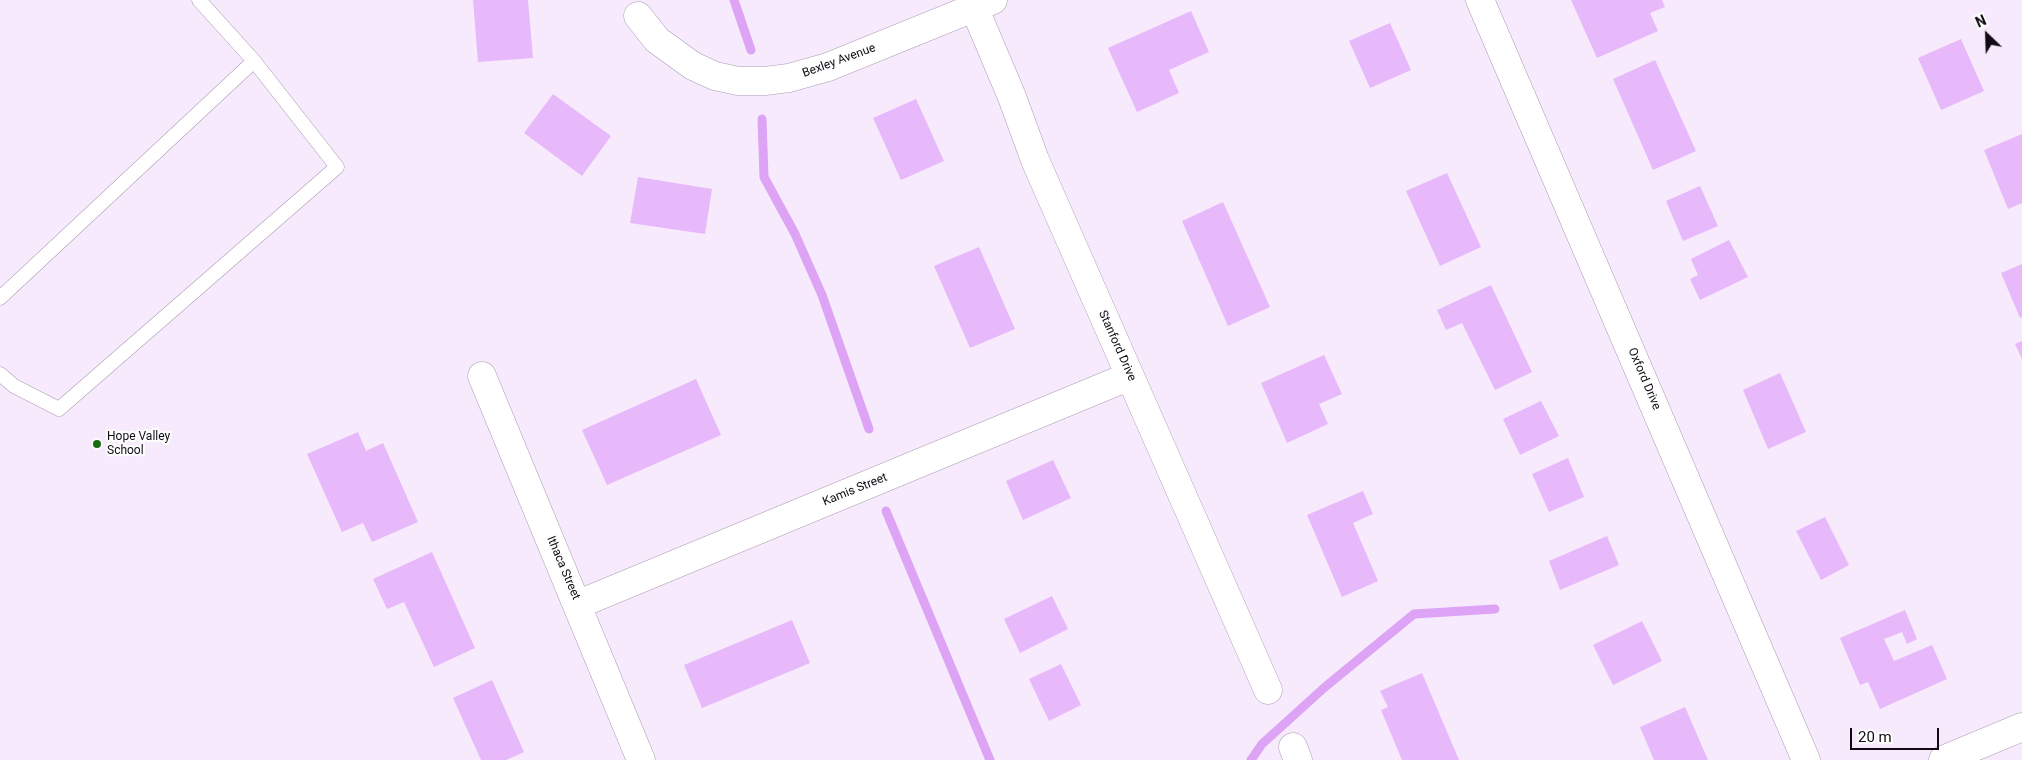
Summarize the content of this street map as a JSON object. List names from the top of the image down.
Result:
{
  "streets": {
    "street": [
      "Bexley Avenue",
      "Stanford Drive",
      "Oxford Drive",
      "Kamis Street",
      "Ithaca Street"
    ]
  },
  "crossings": [
    ["Bexley Avenue", "Stanford Drive"],
    ["Stanford Drive", "Kamis Street"],
    ["Kamis Street", "Ithaca Street"]
  ],
  "places": ["Hope Valley School"],
  "scale_bar": "20 m",
  "north": "top left"
}
